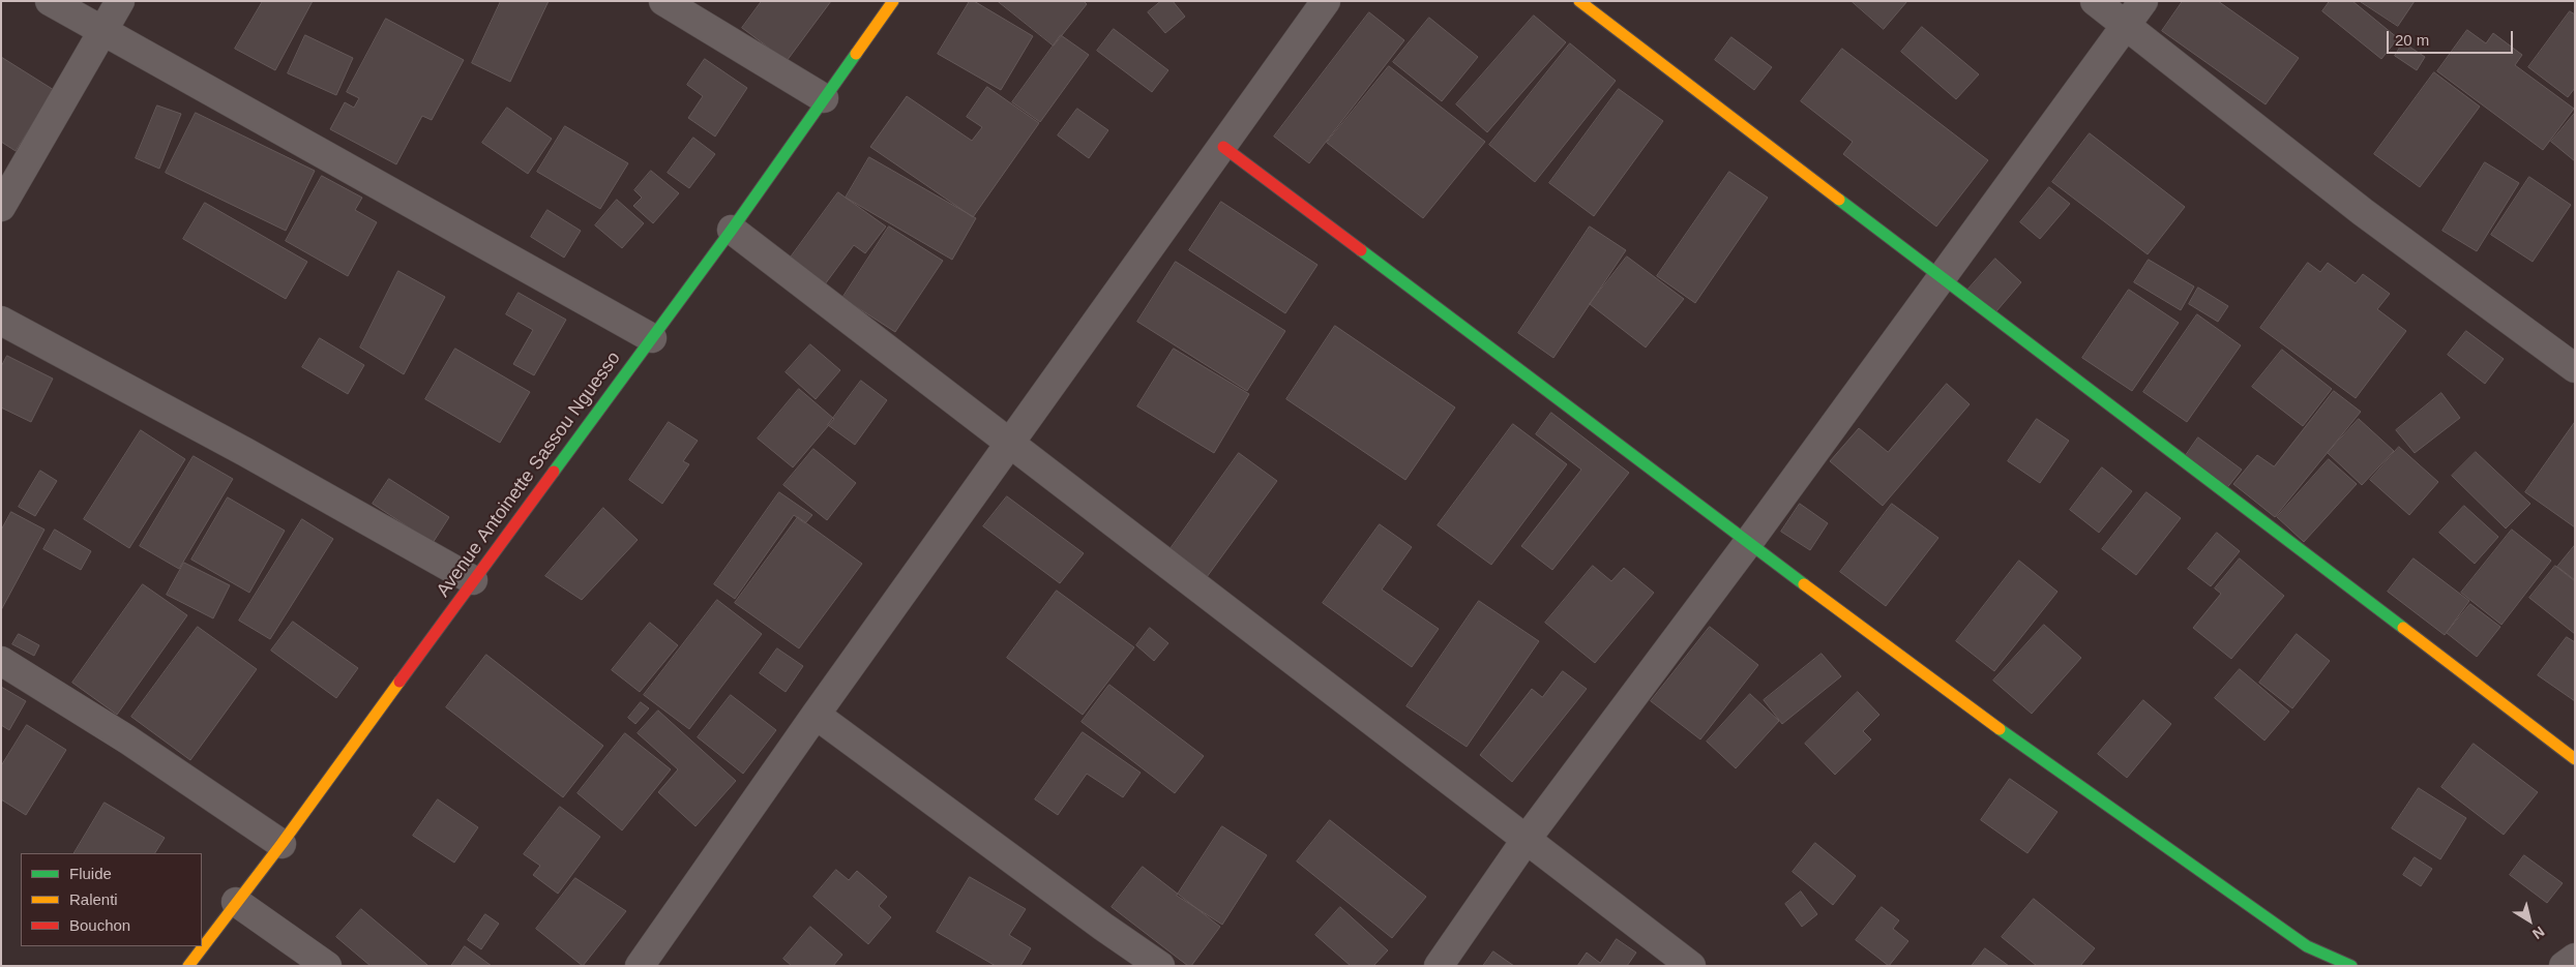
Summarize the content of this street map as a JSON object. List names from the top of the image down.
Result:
{
  "streets": {
    "street": ["Avenue Antoinette Sassou Nguesso"]
  },
  "legend": ["Fluide", "Ralenti", "Bouchon"],
  "scale_bar": "20 m",
  "north": "bottom right"
}
